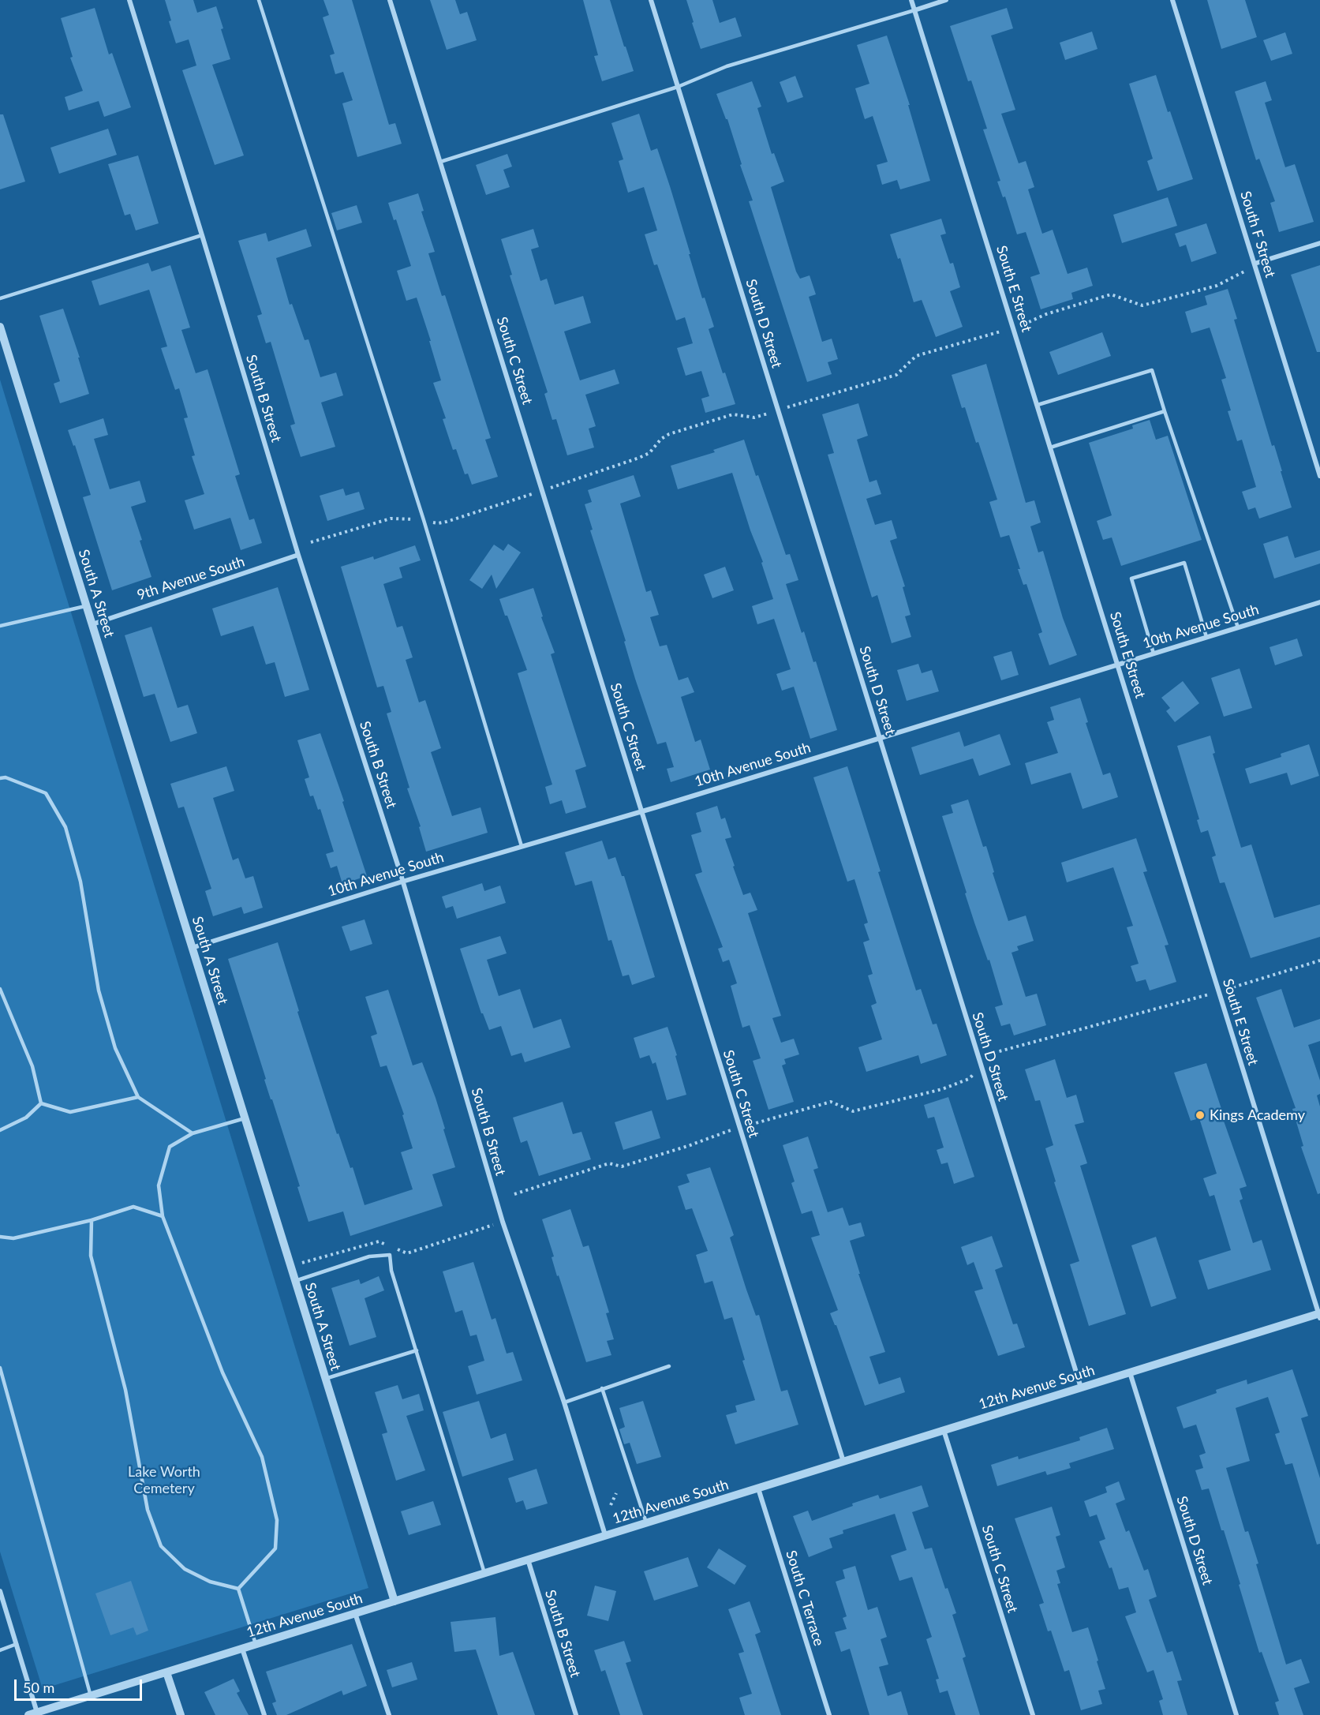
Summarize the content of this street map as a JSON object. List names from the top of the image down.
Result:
{
  "streets": {
    "street": [
      "South F Street",
      "South E Street",
      "South D Street",
      "South C Street",
      "South B Street",
      "9th Avenue South",
      "South A Street",
      "10th Avenue South",
      "12th Avenue South",
      "South C Terrace"
    ]
  },
  "crossings": [
    ["South E Street", "10th Avenue South"],
    ["South E Street", "12th Avenue South"],
    ["South D Street", "10th Avenue South"],
    ["South D Street", "12th Avenue South"],
    ["South C Street", "10th Avenue South"],
    ["South C Street", "12th Avenue South"],
    ["South B Street", "9th Avenue South"],
    ["South B Street", "10th Avenue South"],
    ["South B Street", "12th Avenue South"],
    ["9th Avenue South", "South A Street"],
    ["South A Street", "10th Avenue South"],
    ["South A Street", "12th Avenue South"],
    ["12th Avenue South", "South C Terrace"]
  ],
  "parks": ["Lake Worth Cemetery"],
  "places": ["Kings Academy"],
  "scale_bar": "50 m"
}
